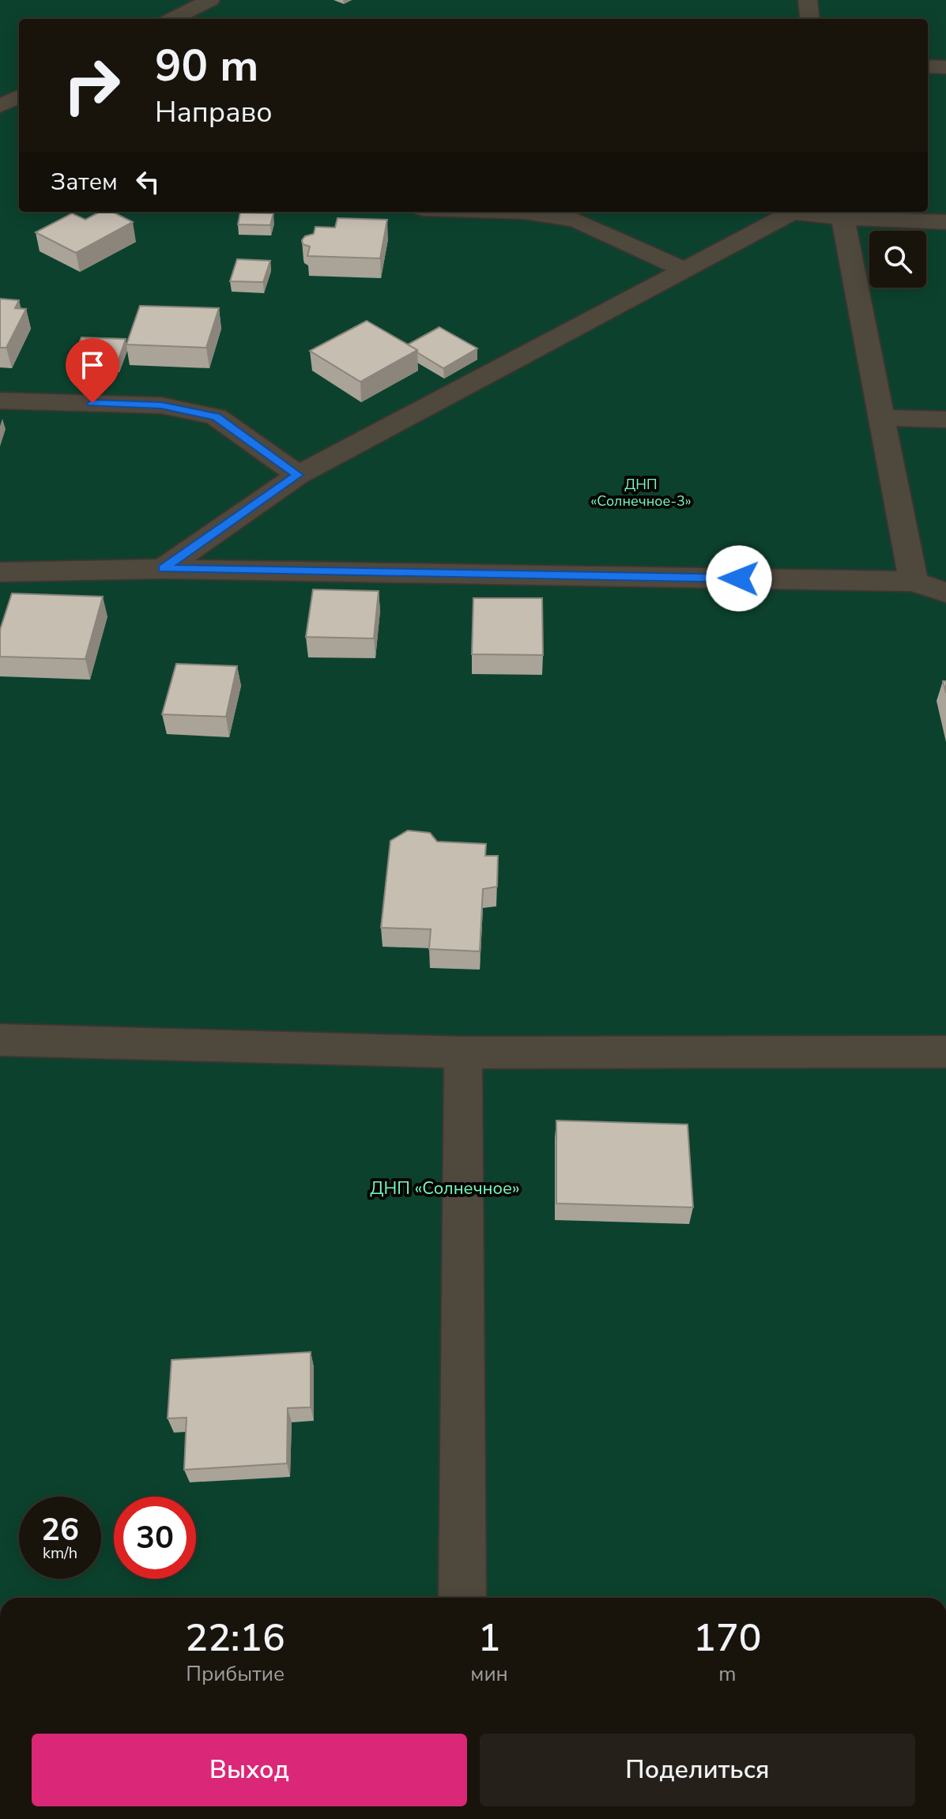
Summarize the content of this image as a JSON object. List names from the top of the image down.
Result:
{
  "parks": ["ДНП «Солнечное-3»", "ДНП «Солнечное»"],
  "page": {
    "turn": ["90 m", "Направо"],
    "then": "Затем",
    "speed": "26 km/h",
    "limit": "30",
    "eta": [
      "22:16",
      "Прибытие",
      "1",
      "мин",
      "170",
      "m"
    ],
    "buttons": ["Выход", "Поделиться"]
  }
}
